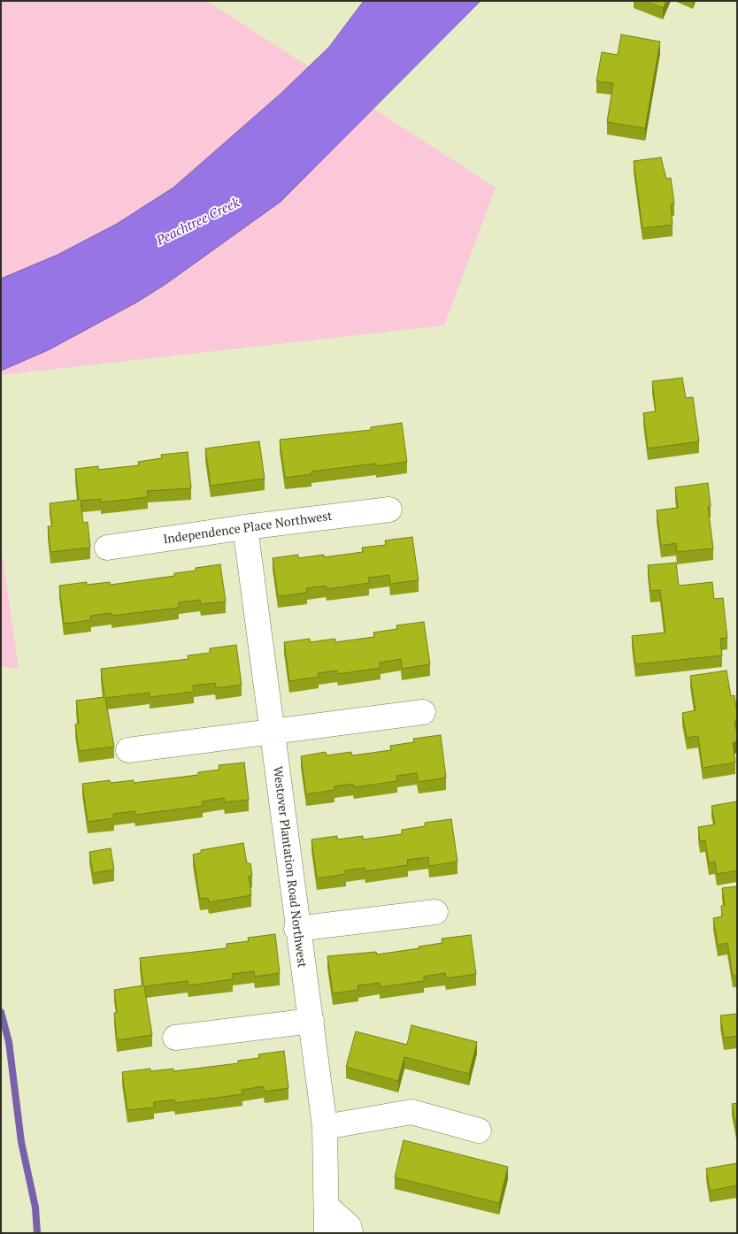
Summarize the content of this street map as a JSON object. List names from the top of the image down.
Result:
{
  "streets": {
    "street": ["Independence Place Northwest", "Westover Plantation Road Northwest"]
  },
  "crossings": [
    ["Independence Place Northwest", "Westover Plantation Road Northwest"]
  ],
  "water": ["Peachtree Creek"]
}
